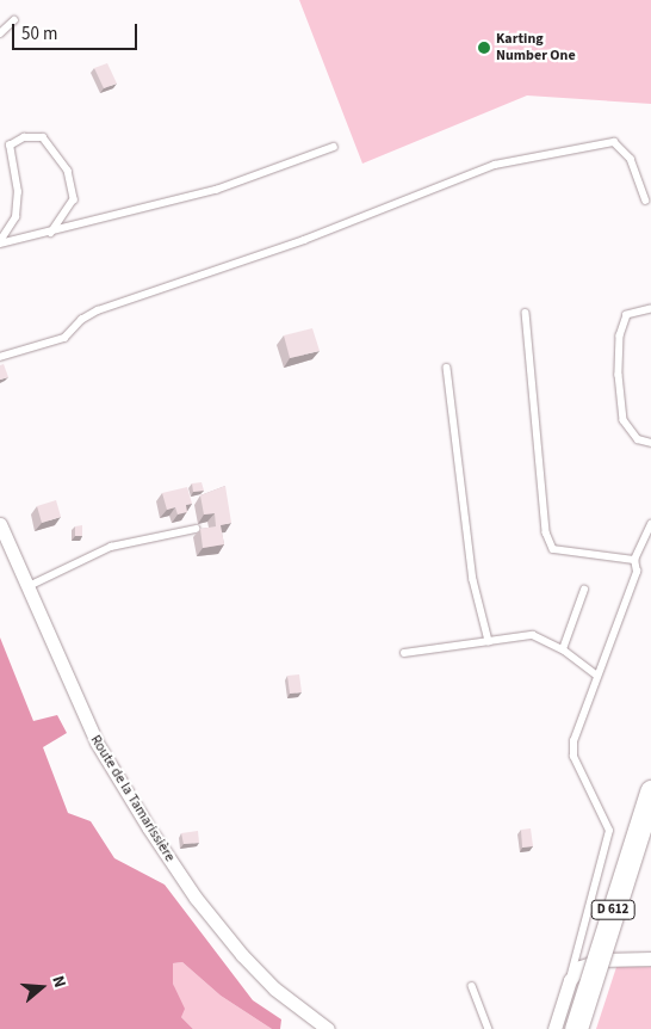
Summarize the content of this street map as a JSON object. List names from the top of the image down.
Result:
{
  "streets": {
    "highway": ["D 612"],
    "street": ["Route de la Tamarissière"]
  },
  "places": ["Karting Number One"],
  "scale_bar": "50 m",
  "north": "right"
}
